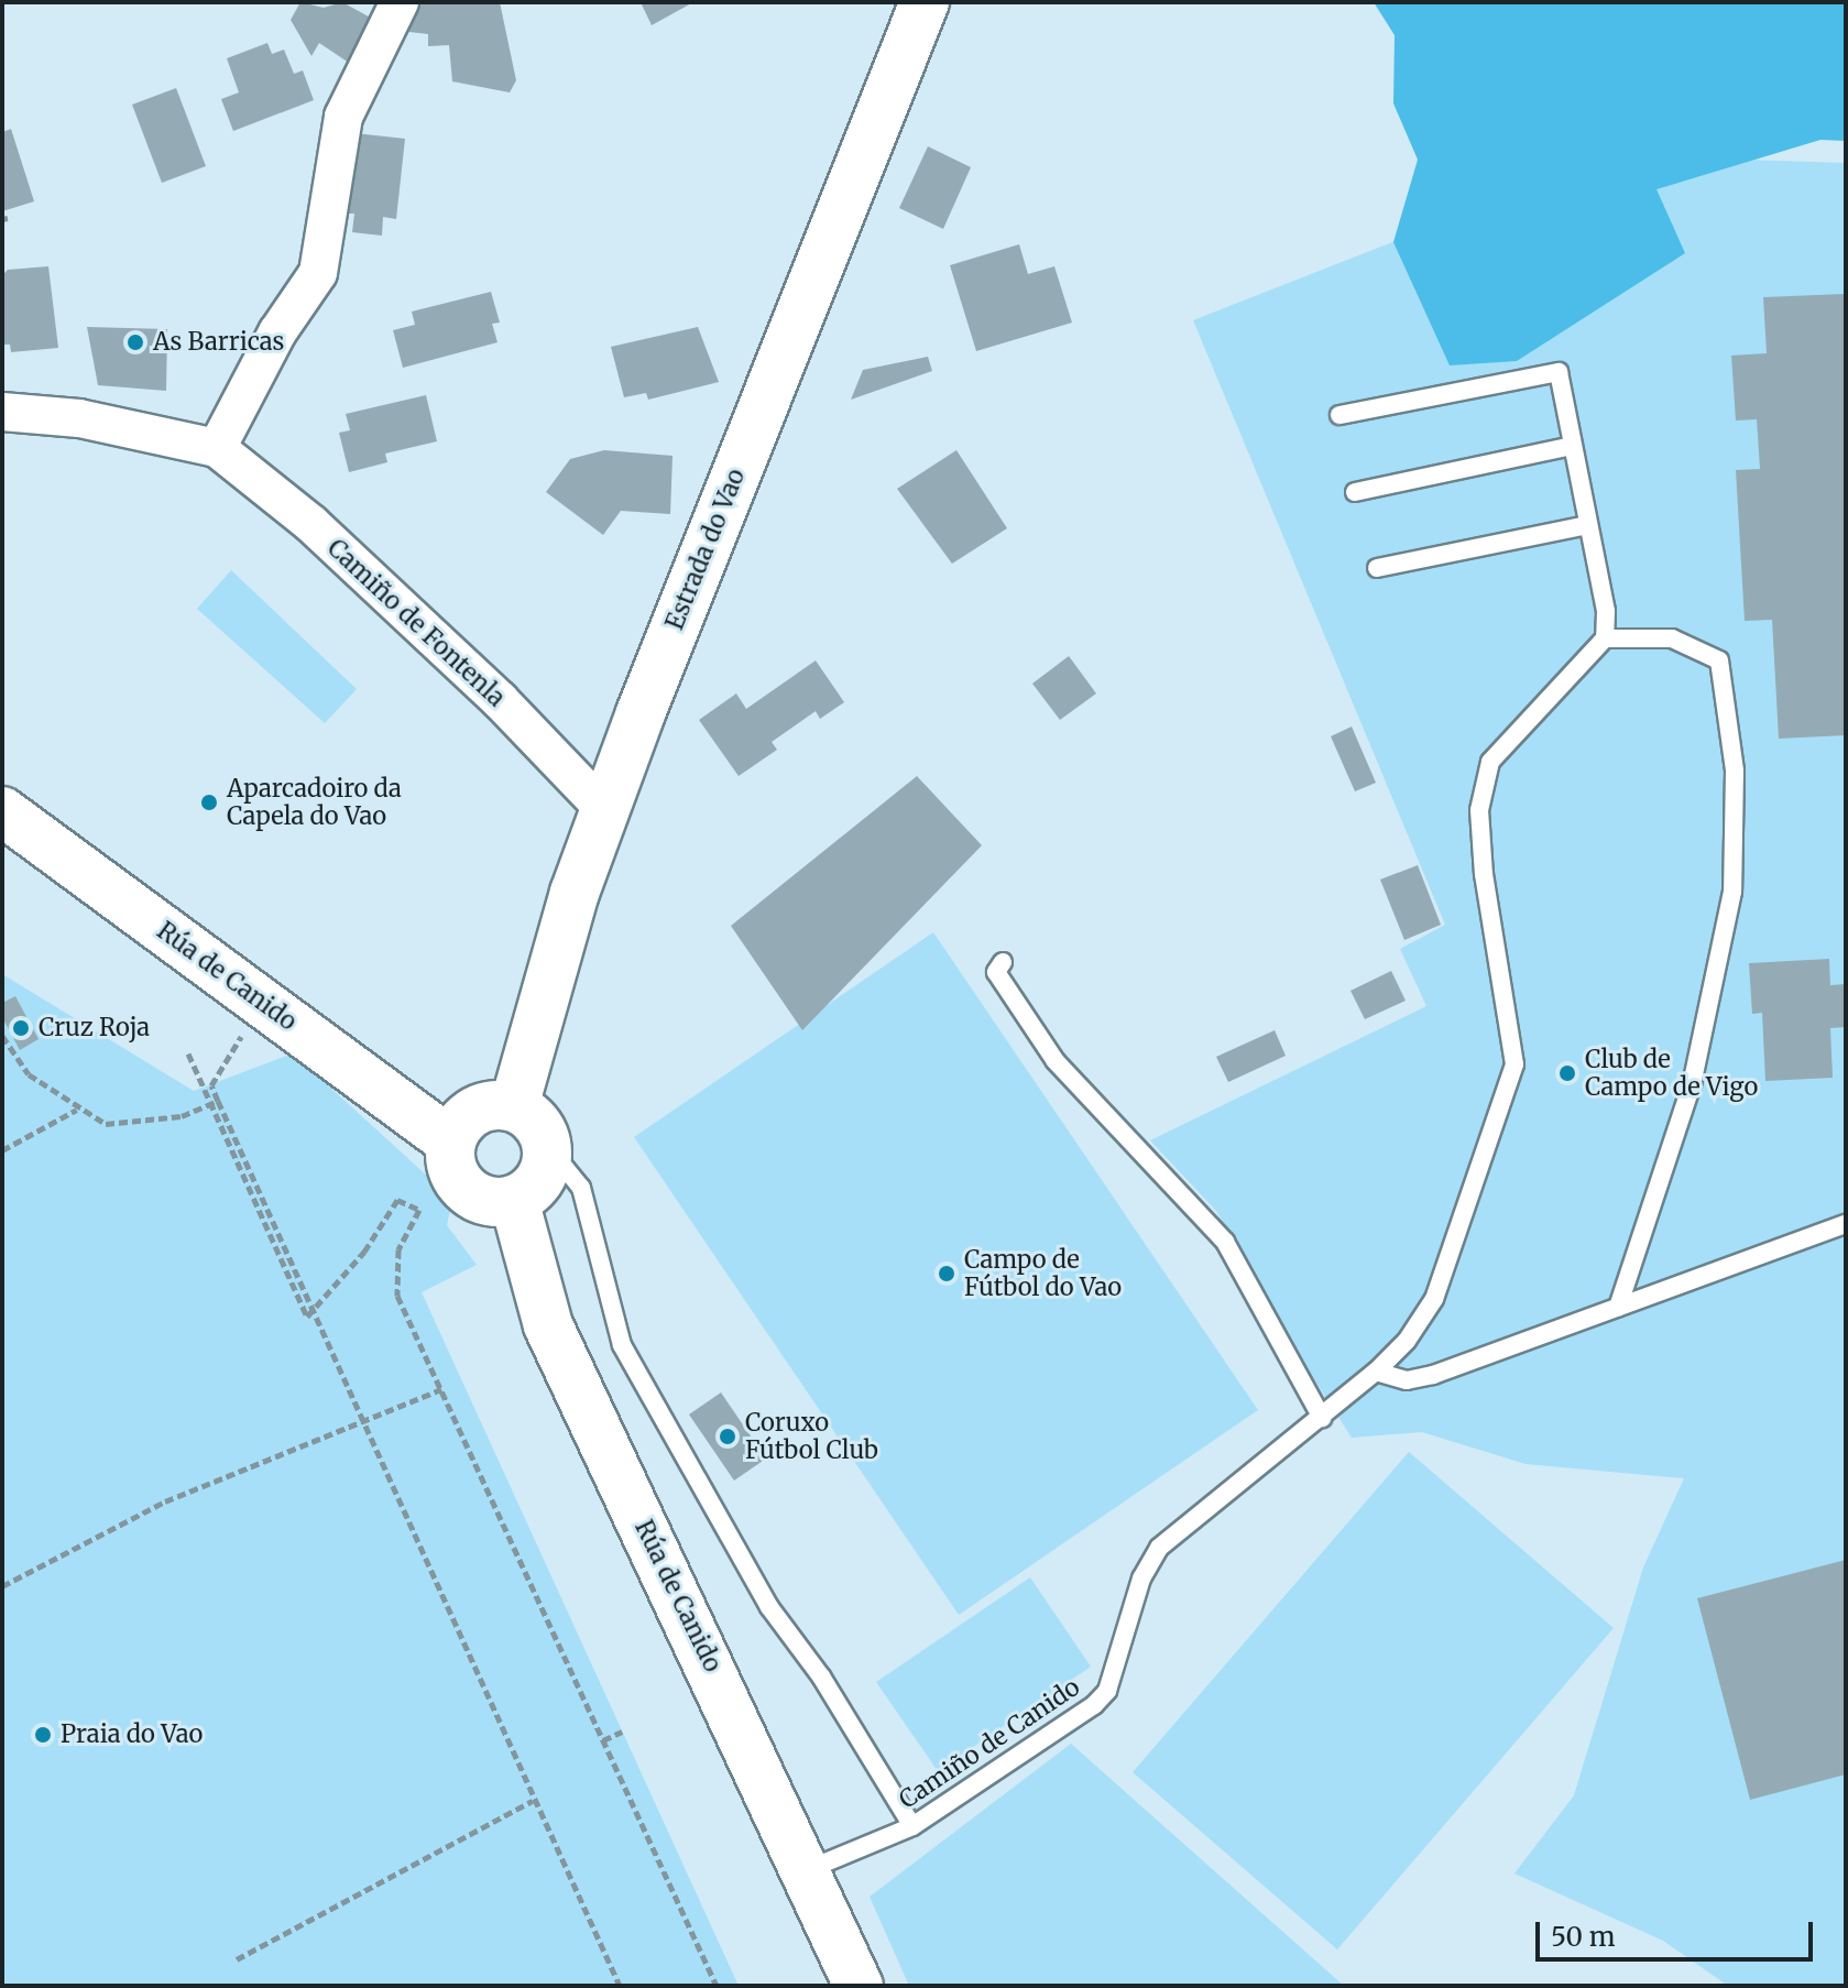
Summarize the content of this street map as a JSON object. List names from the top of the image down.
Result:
{
  "streets": {
    "main road": ["Estrada do Vao", "Rúa de Canido"],
    "street": ["Camiño de Fontenla"],
    "lane": ["Camiño de Canido"]
  },
  "crossings": [
    ["Estrada do Vao", "Camiño de Fontenla"],
    ["Estrada do Vao", "Rúa de Canido"],
    ["Rúa de Canido", "Camiño de Canido"]
  ],
  "places": [
    "As Barricas",
    "Aparcadoiro da Capela do Vao",
    "Cruz Roja",
    "Club de Campo de Vigo",
    "Campo de Fútbol do Vao",
    "Coruxo Fútbol Club",
    "Praia do Vao"
  ],
  "scale_bar": "50 m"
}
